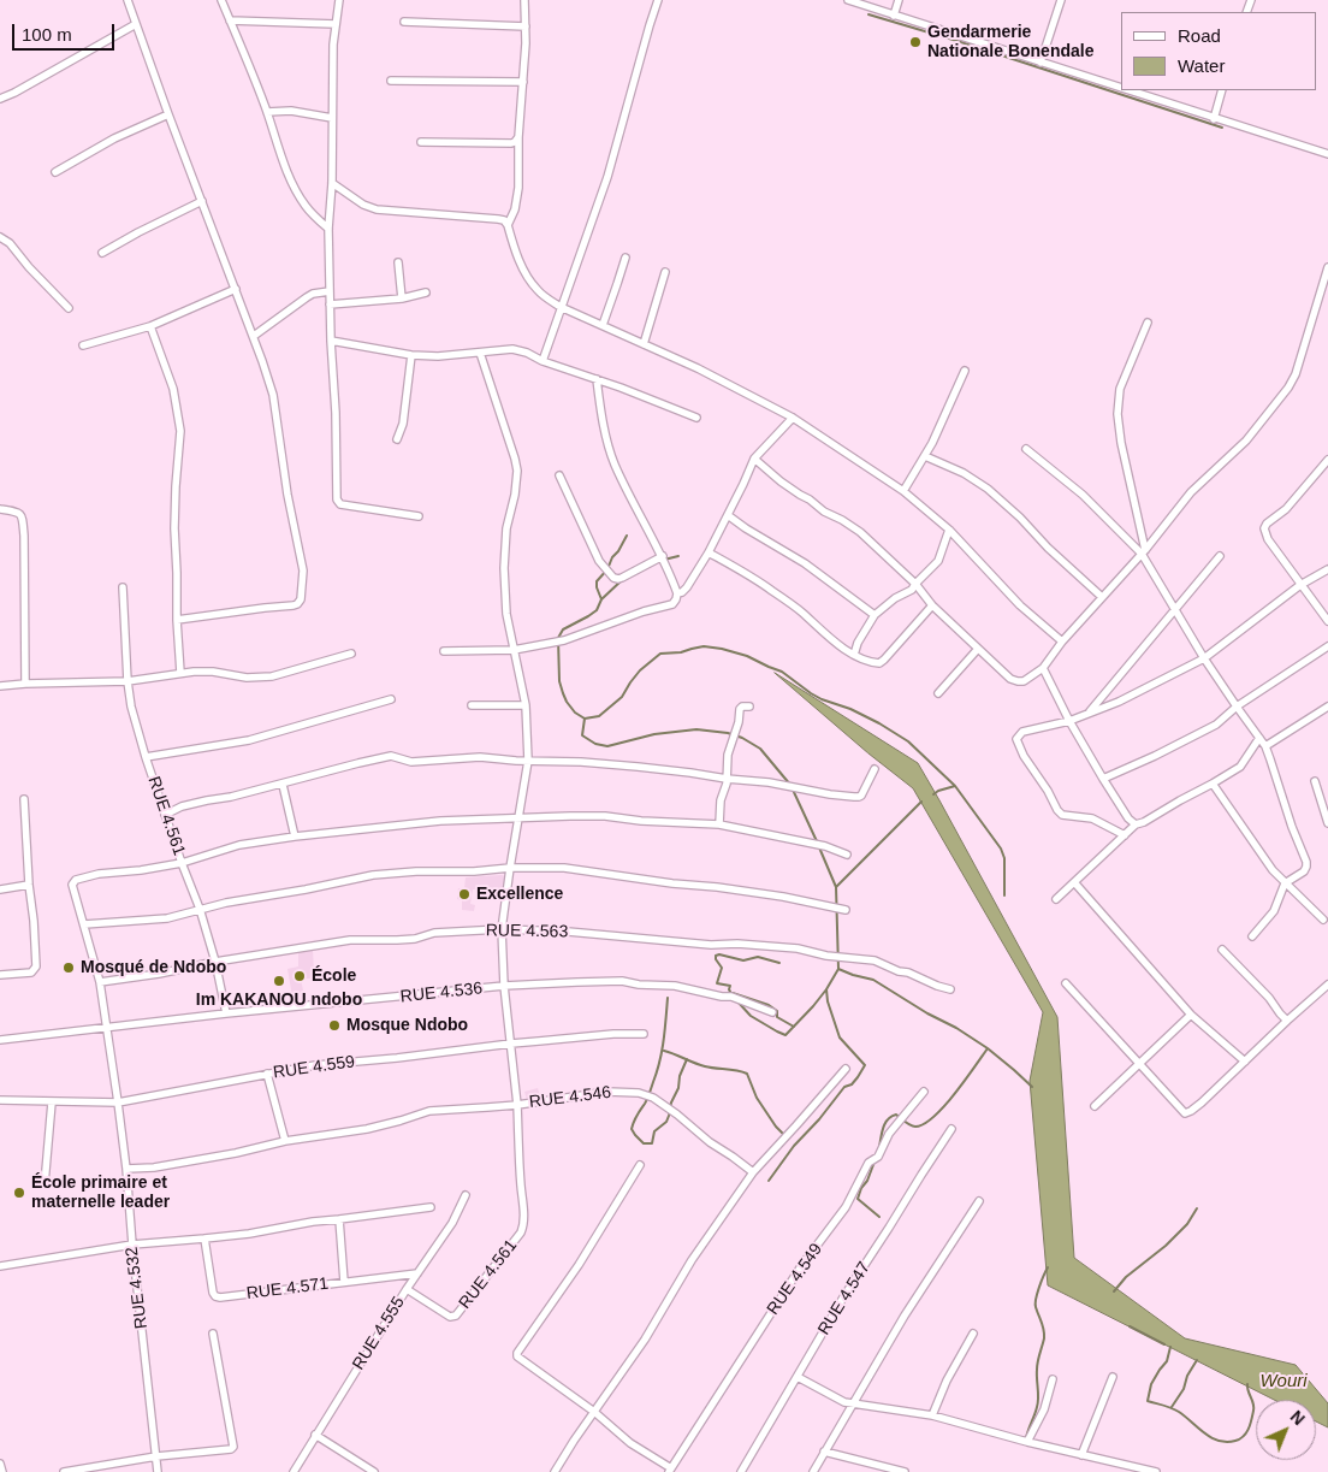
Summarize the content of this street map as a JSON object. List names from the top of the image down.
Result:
{
  "streets": {
    "street": [
      "RUE 4.561",
      "RUE 4.563",
      "RUE 4.536",
      "RUE 4.559",
      "RUE 4.546",
      "RUE 4.549",
      "RUE 4.532",
      "RUE 4.571",
      "RUE 4.547",
      "RUE 4.555"
    ]
  },
  "crossings": [
    ["RUE 4.561", "RUE 4.563"],
    ["RUE 4.561", "RUE 4.536"],
    ["RUE 4.561", "RUE 4.546"],
    ["RUE 4.561", "RUE 4.532"],
    ["RUE 4.561", "RUE 4.555"],
    ["RUE 4.563", "RUE 4.546"],
    ["RUE 4.563", "RUE 4.532"],
    ["RUE 4.536", "RUE 4.546"],
    ["RUE 4.536", "RUE 4.532"],
    ["RUE 4.559", "RUE 4.546"],
    ["RUE 4.559", "RUE 4.532"],
    ["RUE 4.571", "RUE 4.555"]
  ],
  "water": ["Wouri"],
  "places": [
    "Gendarmerie Nationale Bonendale",
    "Excellence",
    "Mosqué de Ndobo",
    "École",
    "Im KAKANOU ndobo",
    "Mosque Ndobo",
    "École primaire et maternelle leader"
  ],
  "legend": ["Road", "Water"],
  "scale_bar": "100 m",
  "north": "top right"
}
